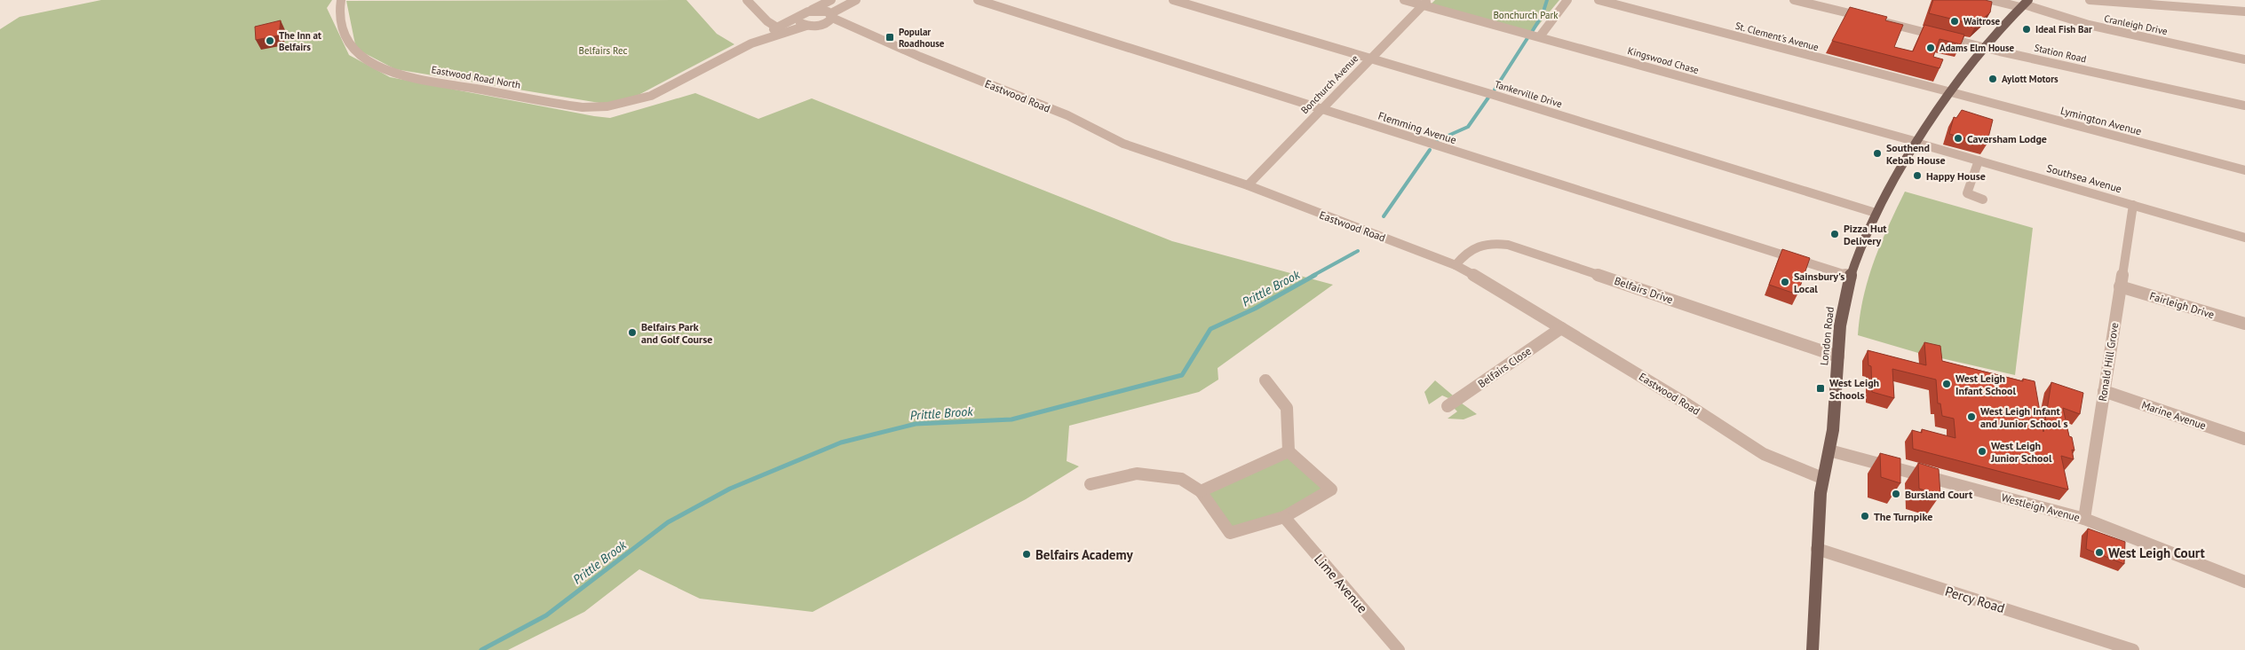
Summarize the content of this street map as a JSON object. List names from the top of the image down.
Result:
{
  "streets": {
    "main road": ["London Road"],
    "street": [
      "Cranleigh Drive",
      "St. Clement's Avenue",
      "Station Road",
      "Kingswood Chase",
      "Eastwood Road North",
      "Bonchurch Avenue",
      "Tankerville Drive",
      "Eastwood Road",
      "Lymington Avenue",
      "Flemming Avenue",
      "Southsea Avenue",
      "Belfairs Drive",
      "Fairleigh Drive",
      "Ronald Hill Grove",
      "Belfairs Close",
      "Marine Avenue",
      "Westleigh Avenue",
      "Lime Avenue",
      "Percy Road"
    ]
  },
  "crossings": [
    ["Cranleigh Drive", "London Road"],
    ["St. Clement's Avenue", "Lymington Avenue"],
    ["St. Clement's Avenue", "London Road"],
    ["Station Road", "London Road"],
    ["Kingswood Chase", "Bonchurch Avenue"],
    ["Kingswood Chase", "Southsea Avenue"],
    ["Kingswood Chase", "London Road"],
    ["Bonchurch Avenue", "Tankerville Drive"],
    ["Bonchurch Avenue", "Eastwood Road"],
    ["Bonchurch Avenue", "Flemming Avenue"],
    ["Tankerville Drive", "London Road"],
    ["Eastwood Road", "Belfairs Drive"],
    ["Eastwood Road", "London Road"],
    ["Eastwood Road", "Belfairs Close"],
    ["Lymington Avenue", "London Road"],
    ["Flemming Avenue", "London Road"],
    ["Southsea Avenue", "London Road"],
    ["Southsea Avenue", "Ronald Hill Grove"],
    ["Belfairs Drive", "London Road"],
    ["Fairleigh Drive", "Ronald Hill Grove"],
    ["London Road", "Westleigh Avenue"],
    ["London Road", "Percy Road"],
    ["Ronald Hill Grove", "Marine Avenue"],
    ["Ronald Hill Grove", "Westleigh Avenue"]
  ],
  "water": ["Prittle Brook"],
  "parks": ["Bonchurch Park", "Belfairs Rec"],
  "places": {
    "other": [
      "Waitrose",
      "Ideal Fish Bar",
      "The Inn at Belfairs",
      "Adams Elm House",
      "Aylott Motors",
      "Caversham Lodge",
      "Southend Kebab House",
      "Happy House",
      "Pizza Hut Delivery",
      "Sainsbury's Local",
      "Belfairs Park and Golf Course",
      "West Leigh Infant School",
      "West Leigh Infant and Junior School s",
      "West Leigh Junior School",
      "Bursland Court",
      "The Turnpike",
      "West Leigh Court",
      "Belfairs Academy"
    ],
    "transit": ["Popular Roadhouse", "West Leigh Schools"]
  }
}
